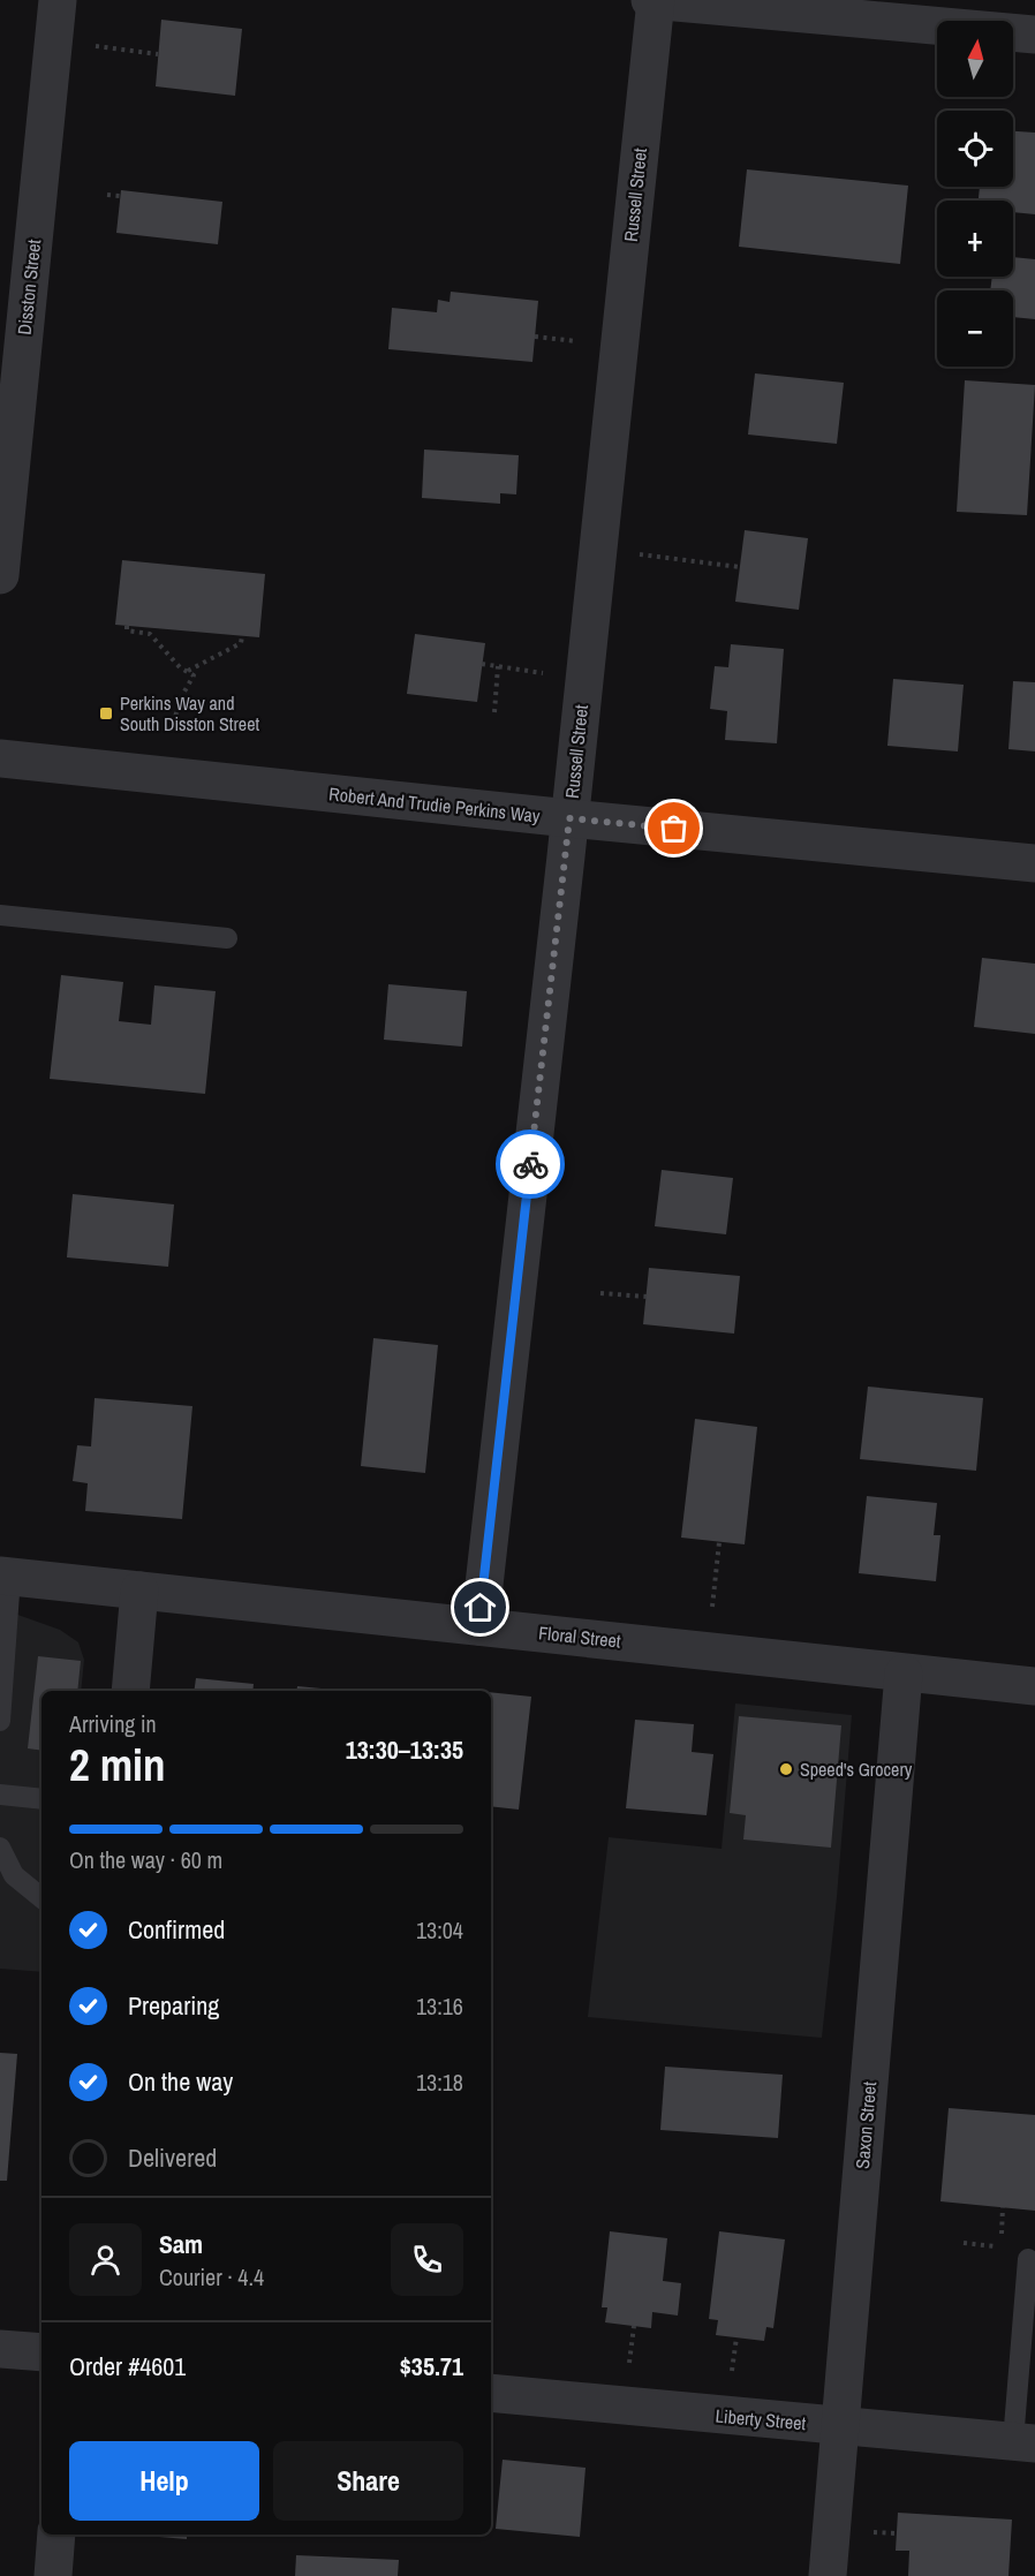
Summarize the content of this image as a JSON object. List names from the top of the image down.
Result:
{
  "streets": {
    "street": [
      "Russell Street",
      "Disston Street",
      "Robert And Trudie Perkins Way",
      "Floral Street",
      "Saxon Street",
      "Liberty Street"
    ]
  },
  "crossings": [
    ["Russell Street", "Robert And Trudie Perkins Way"],
    ["Russell Street", "Floral Street"],
    ["Floral Street", "Saxon Street"],
    ["Saxon Street", "Liberty Street"]
  ],
  "places": {
    "transit": ["Perkins Way and South Disston Street"],
    "other": ["Speed's Grocery"]
  },
  "north": "top",
  "page": {
    "map_buttons": ["+", "−"],
    "heading": ["2 min", "Arriving in", "13:30–13:35"],
    "panel": [
      "Sam",
      "Courier · 4.4",
      "Order #4601",
      "$35.71"
    ],
    "bar": "On the way · 60 m",
    "list": [
      ["Confirmed", "13:04"],
      ["Preparing", "13:16"],
      ["On the way", "13:18"],
      "Delivered"
    ],
    "buttons": ["Help", "Share"]
  }
}
